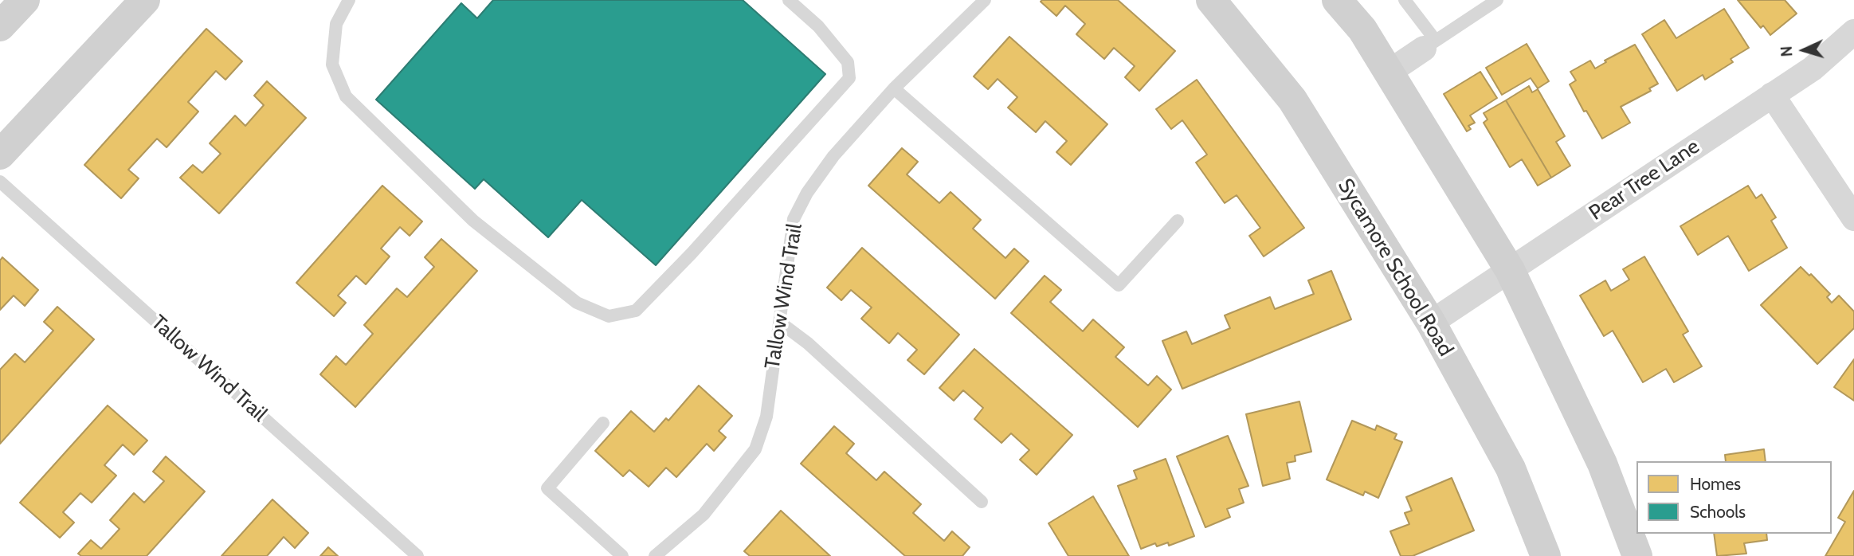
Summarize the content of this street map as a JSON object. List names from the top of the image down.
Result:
{
  "streets": {
    "main road": ["Sycamore School Road"],
    "street": ["Pear Tree Lane"],
    "lane": ["Tallow Wind Trail"]
  },
  "crossings": [
    ["Pear Tree Lane", "Sycamore School Road"]
  ],
  "legend": ["Homes", "Schools"],
  "north": "left"
}
